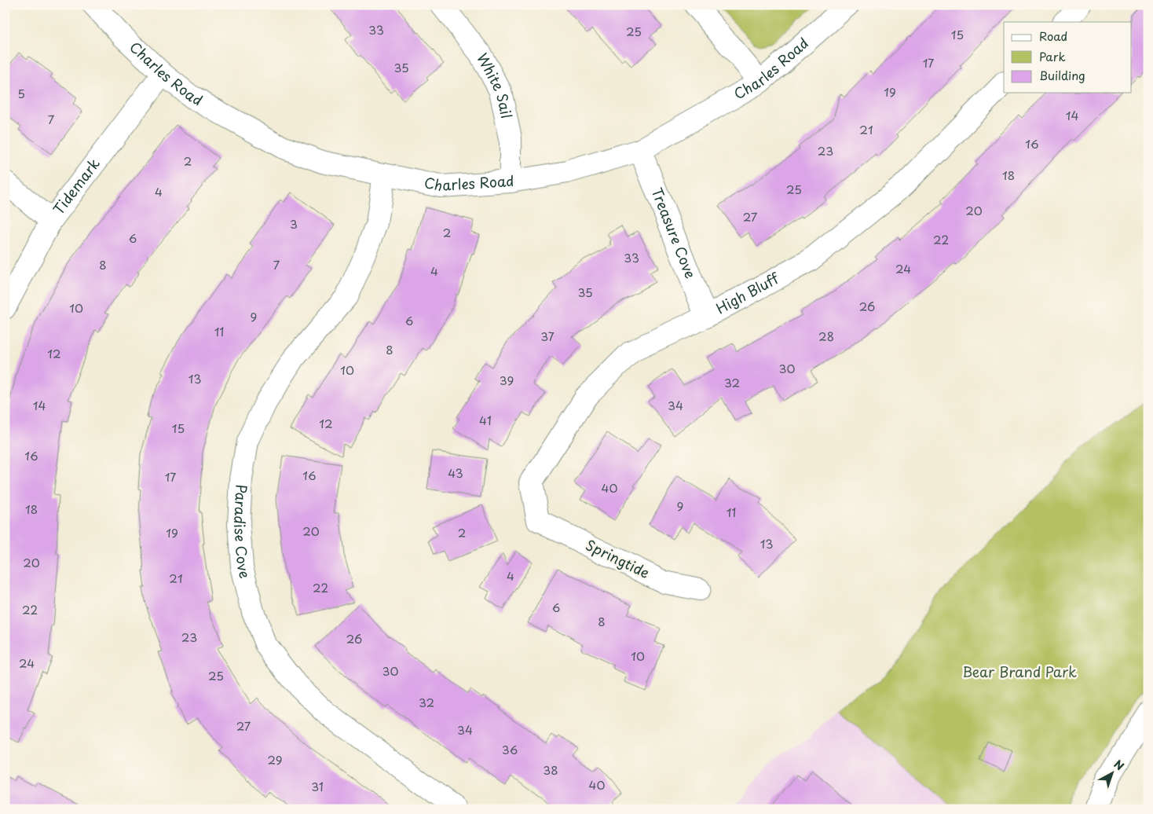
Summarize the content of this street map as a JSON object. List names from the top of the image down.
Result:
{
  "streets": {
    "street": [
      "Charles Road",
      "White Sail",
      "Tidemark",
      "Treasure Cove",
      "High Bluff",
      "Paradise Cove",
      "Springtide"
    ]
  },
  "crossings": [
    ["Charles Road", "White Sail"],
    ["Charles Road", "Tidemark"],
    ["Charles Road", "Treasure Cove"],
    ["Charles Road", "Paradise Cove"],
    ["Treasure Cove", "High Bluff"],
    ["High Bluff", "Springtide"]
  ],
  "parks": ["Bear Brand Park"],
  "house_numbers": [
    "33",
    "25",
    "15",
    "17",
    "35",
    "19",
    "5",
    "14",
    "7",
    "21",
    "16",
    "23",
    "2",
    "18",
    "25",
    "4",
    "20",
    "27",
    "3",
    "2",
    "6",
    "22",
    "33",
    "8",
    "7",
    "24",
    "4",
    "35",
    "26",
    "10",
    "9",
    "6",
    "11",
    "37",
    "28",
    "8",
    "12",
    "30",
    "10",
    "13",
    "39",
    "32",
    "14",
    "34",
    "41",
    "12",
    "15",
    "16",
    "43",
    "16",
    "17",
    "40",
    "9",
    "18",
    "11",
    "20",
    "19",
    "2",
    "13",
    "20",
    "4",
    "21",
    "22",
    "6",
    "22",
    "8",
    "23",
    "26",
    "10",
    "24",
    "30",
    "25",
    "32",
    "27",
    "34",
    "36",
    "29",
    "38",
    "40",
    "31"
  ],
  "legend": ["Road", "Park", "Building"],
  "north": "top right"
}
